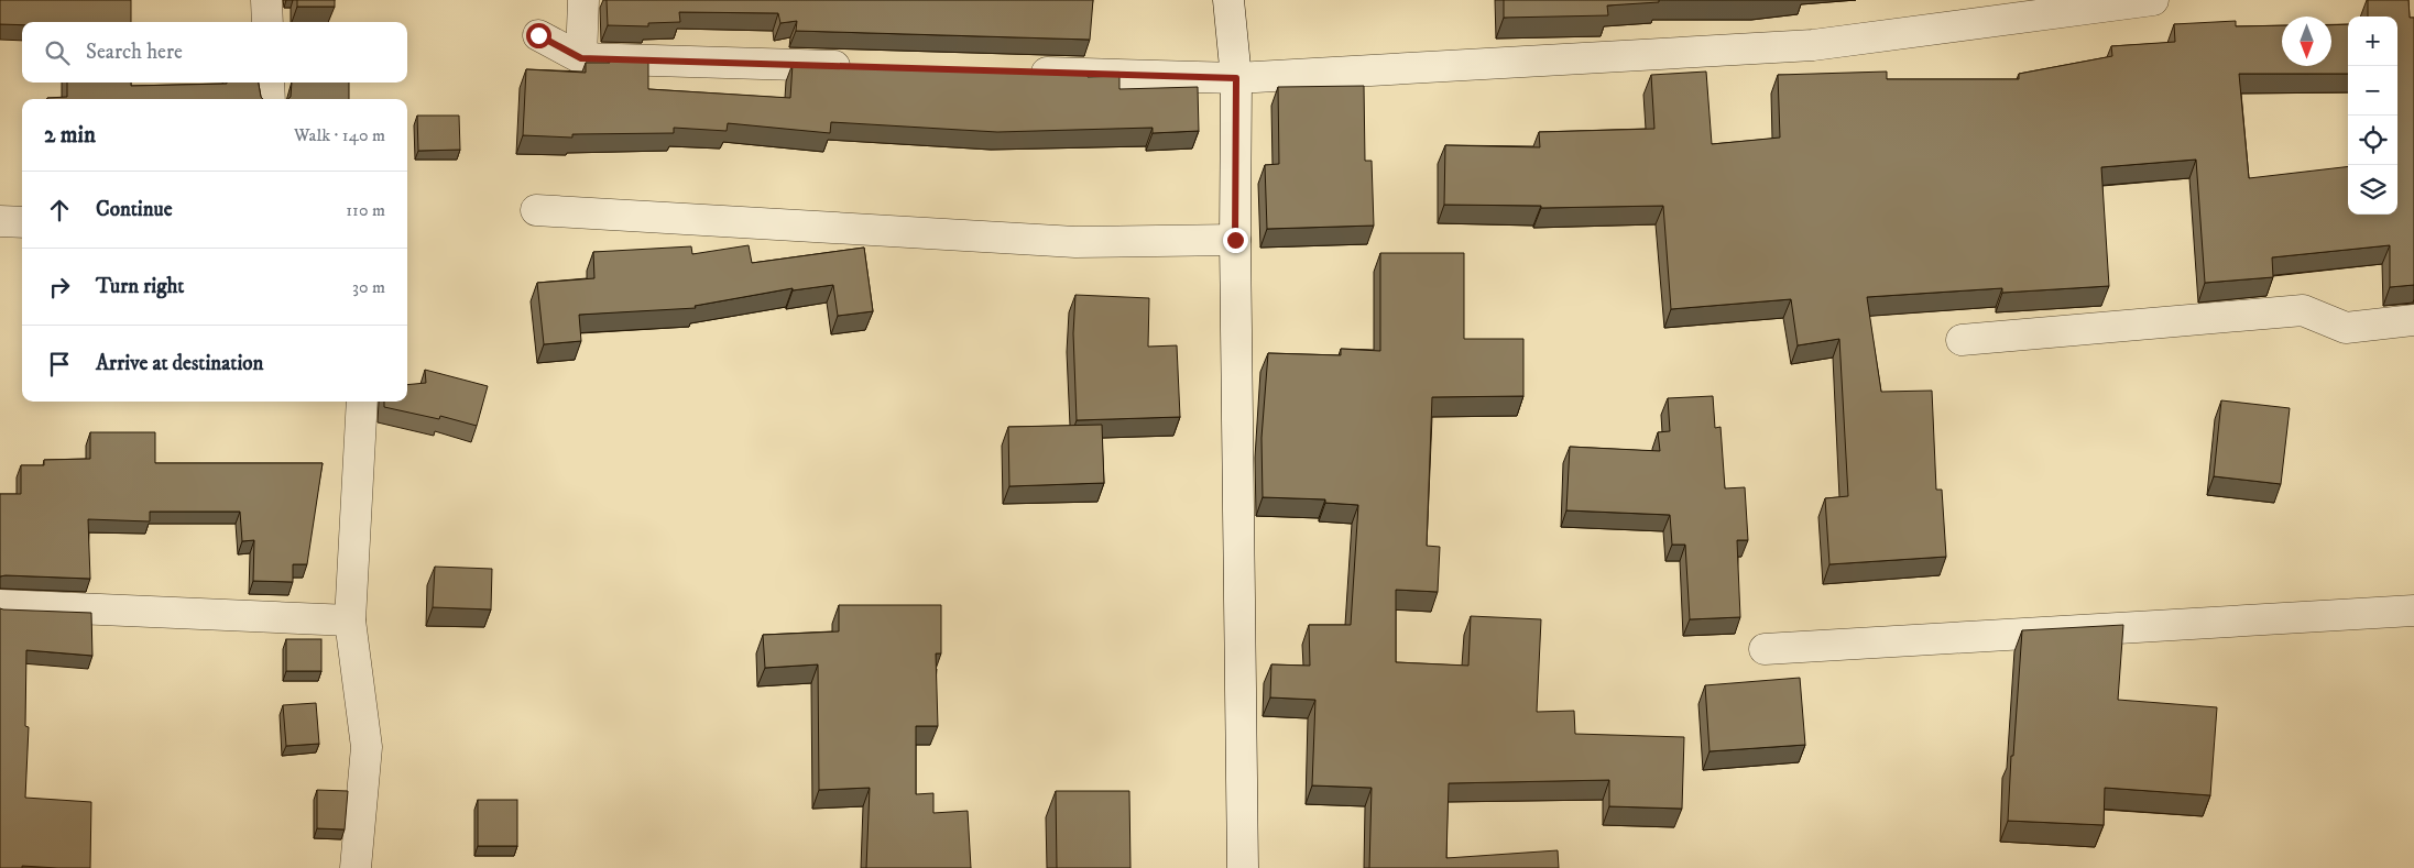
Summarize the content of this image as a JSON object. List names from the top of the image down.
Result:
{
  "north": "bottom",
  "page": {
    "map_buttons": ["+", "−"],
    "search": "Search here",
    "heading": ["2 min", "Walk · 140 m"],
    "list": [
      ["Continue", "110 m"],
      ["Turn right", "30 m"],
      "Arrive at destination"
    ]
  }
}
